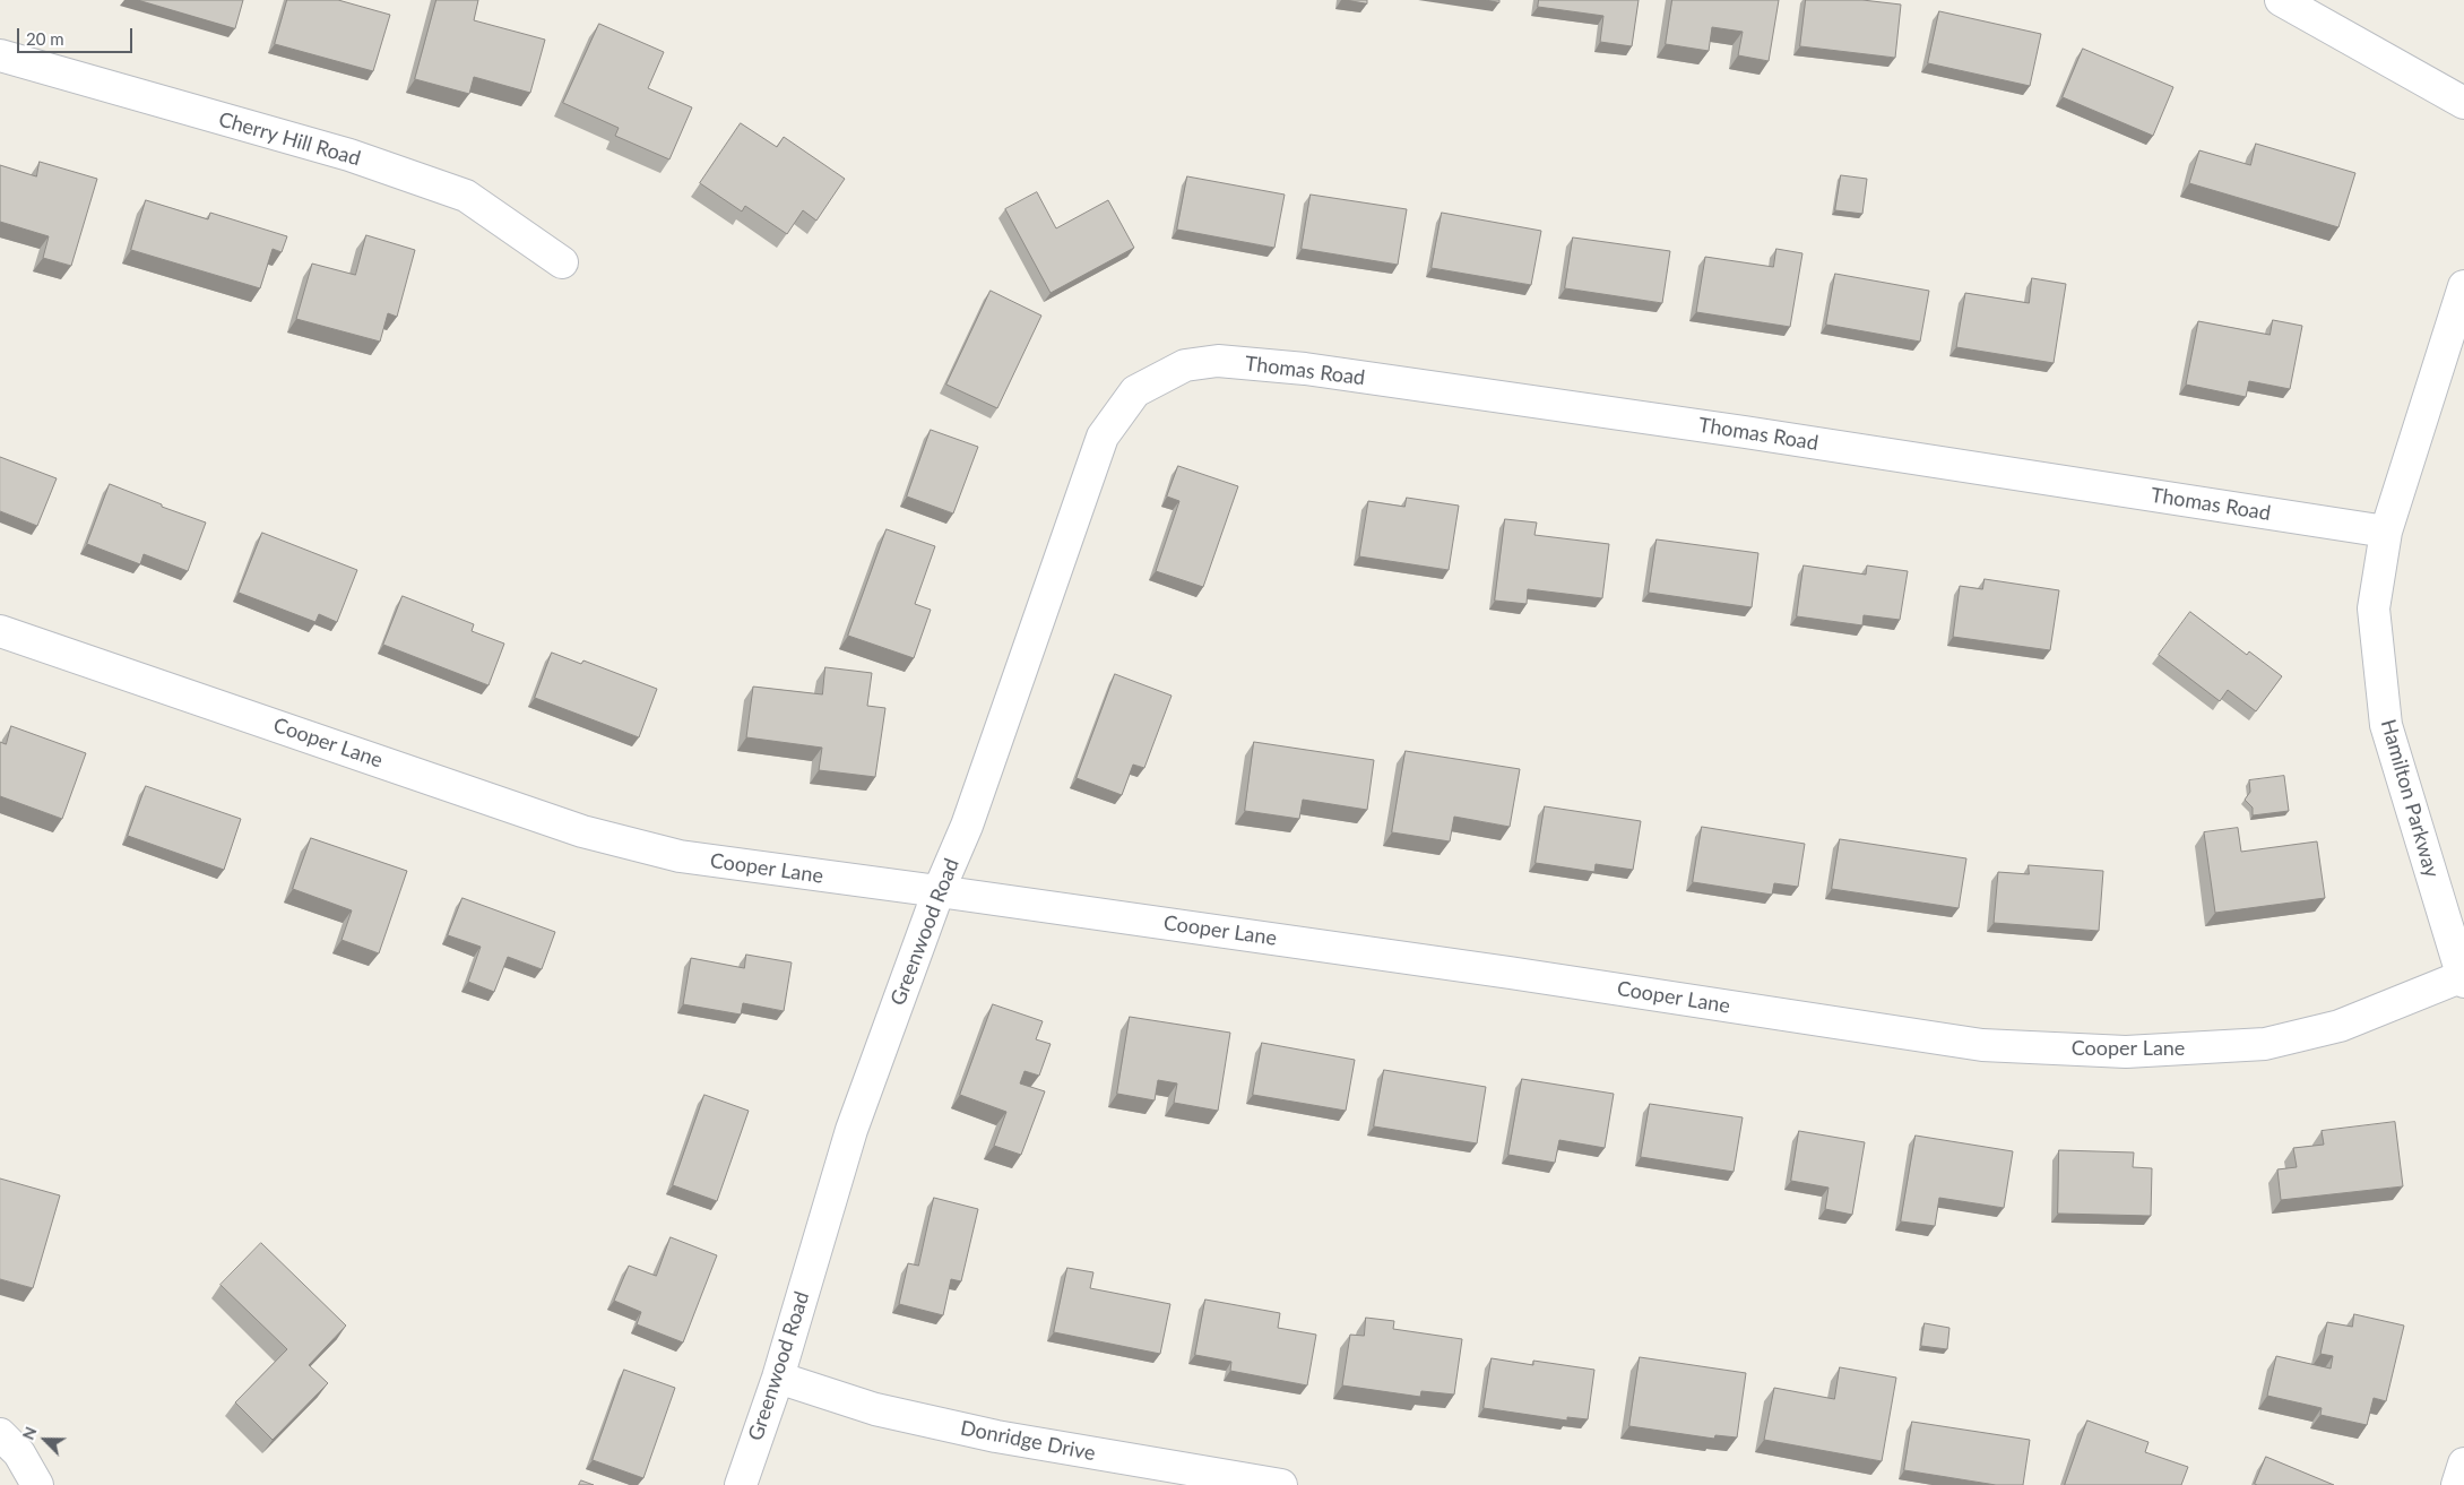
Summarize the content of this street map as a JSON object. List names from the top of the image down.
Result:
{
  "streets": {
    "street": [
      "Cherry Hill Road",
      "Thomas Road",
      "Cooper Lane",
      "Hamilton Parkway",
      "Greenwood Road",
      "Donridge Drive"
    ]
  },
  "crossings": [
    ["Thomas Road", "Hamilton Parkway"],
    ["Thomas Road", "Greenwood Road"],
    ["Cooper Lane", "Hamilton Parkway"],
    ["Cooper Lane", "Greenwood Road"],
    ["Greenwood Road", "Donridge Drive"]
  ],
  "scale_bar": "20 m",
  "north": "top left"
}
